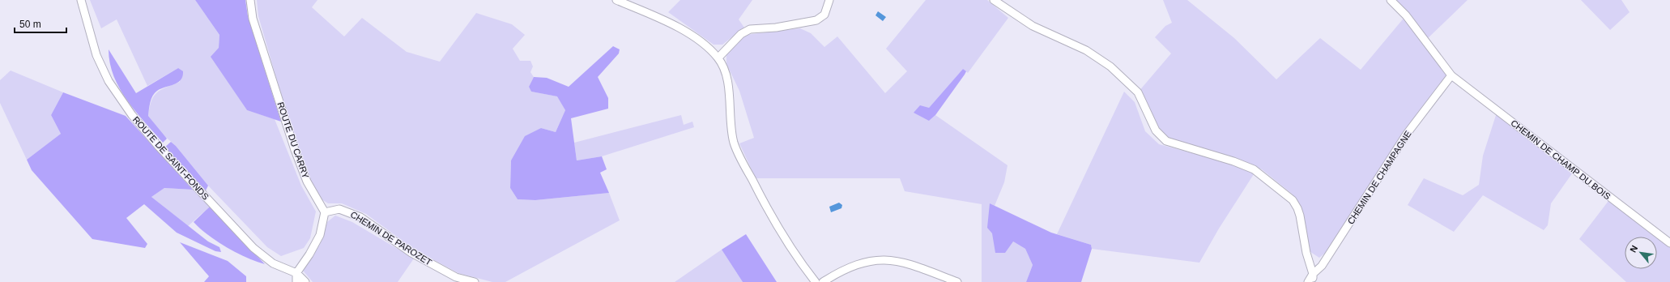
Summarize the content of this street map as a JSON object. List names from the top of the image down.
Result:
{
  "streets": {
    "street": [
      "ROUTE DU CARRY",
      "ROUTE DE SAINT-FONDS",
      "CHEMIN DE CHAMP DU BOIS",
      "CHEMIN DE CHAMPAGNE",
      "CHEMIN DE PAROZET"
    ]
  },
  "crossings": [
    ["ROUTE DU CARRY", "CHEMIN DE PAROZET"],
    ["CHEMIN DE CHAMP DU BOIS", "CHEMIN DE CHAMPAGNE"]
  ],
  "scale_bar": "50 m",
  "north": "top left"
}
